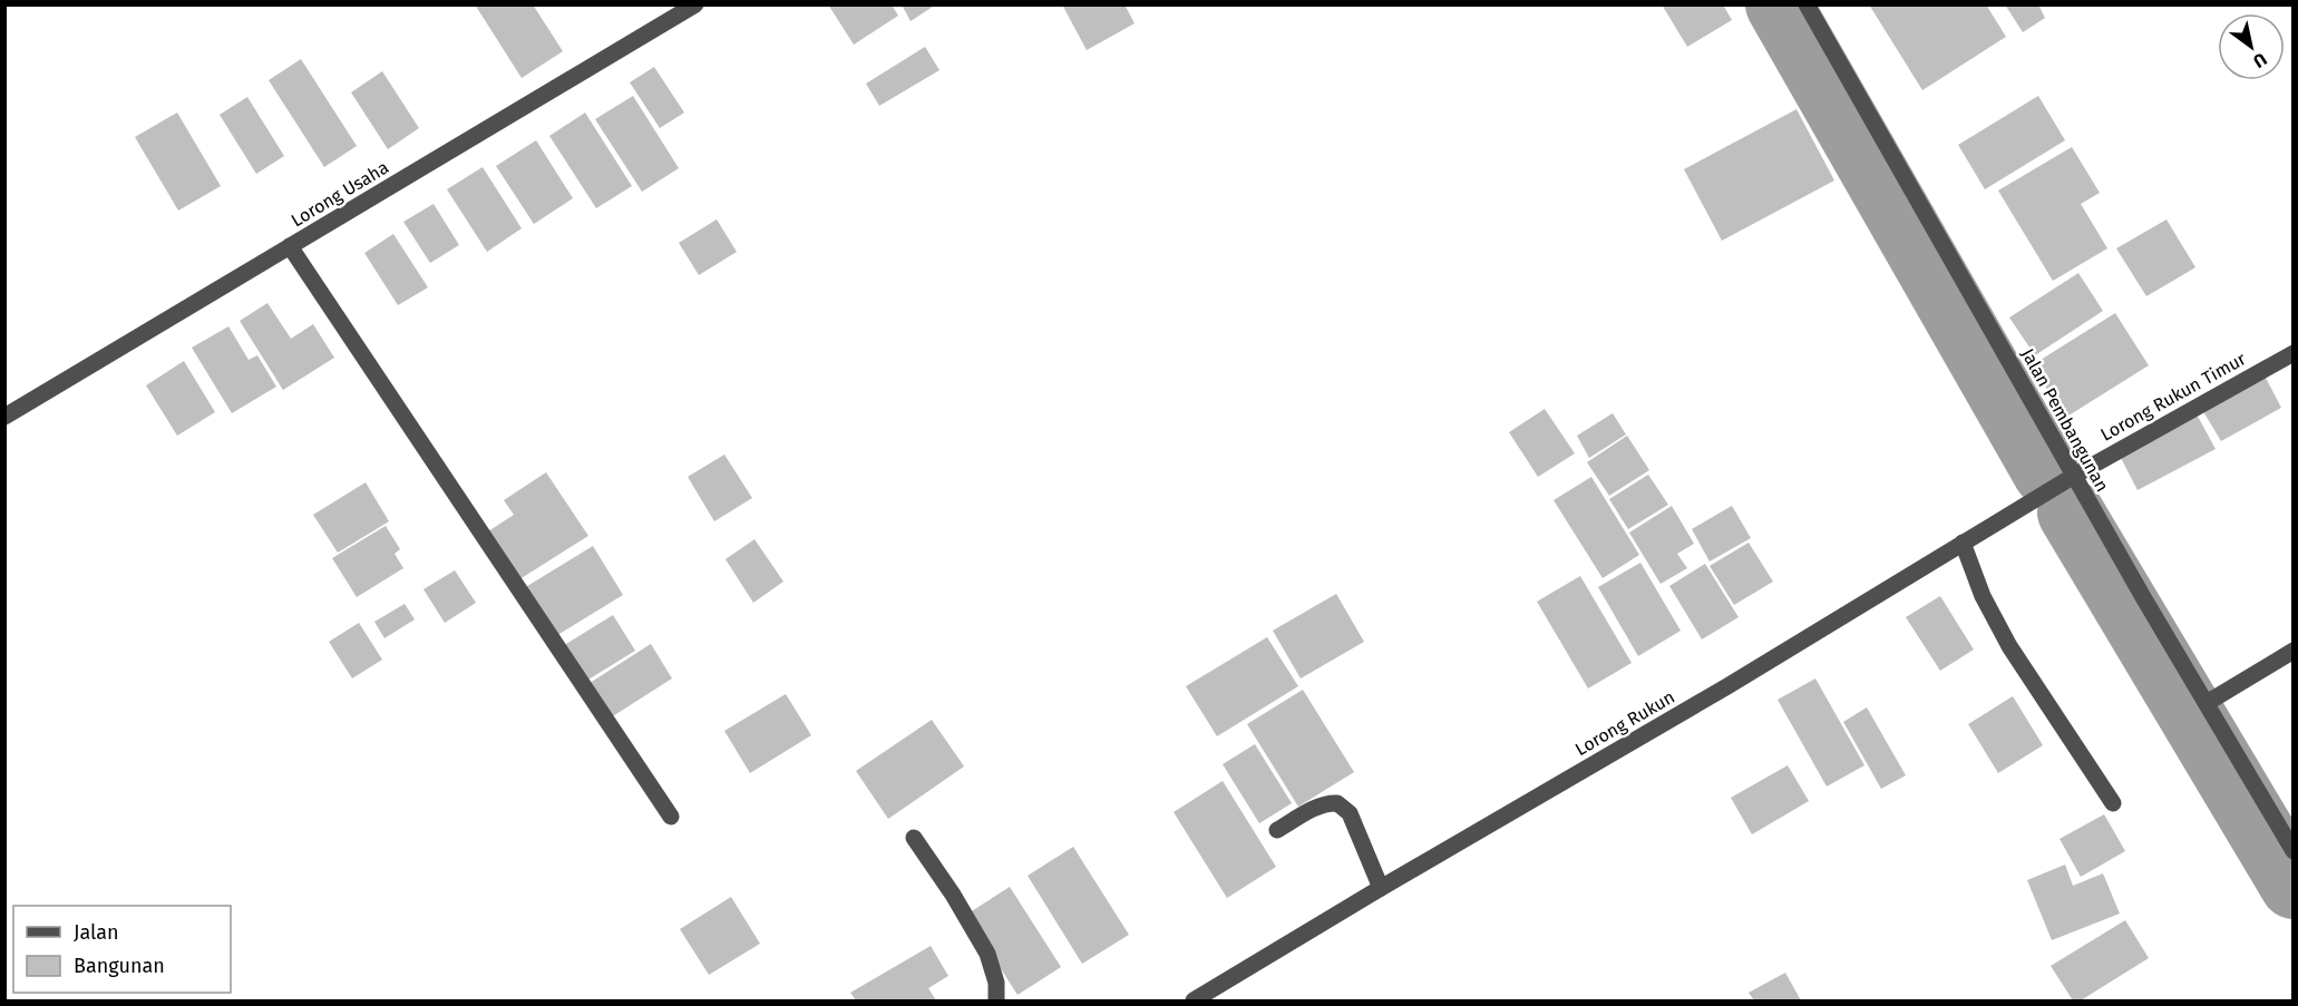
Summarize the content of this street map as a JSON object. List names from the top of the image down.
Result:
{
  "streets": {
    "street": [
      "Lorong Usaha",
      "Lorong Rukun Timur",
      "Jalan Pembangunan",
      "Lorong Rukun"
    ]
  },
  "crossings": [
    ["Lorong Rukun Timur", "Jalan Pembangunan"],
    ["Lorong Rukun Timur", "Lorong Rukun"],
    ["Jalan Pembangunan", "Lorong Rukun"]
  ],
  "legend": ["Jalan", "Bangunan"],
  "north": "bottom right"
}
